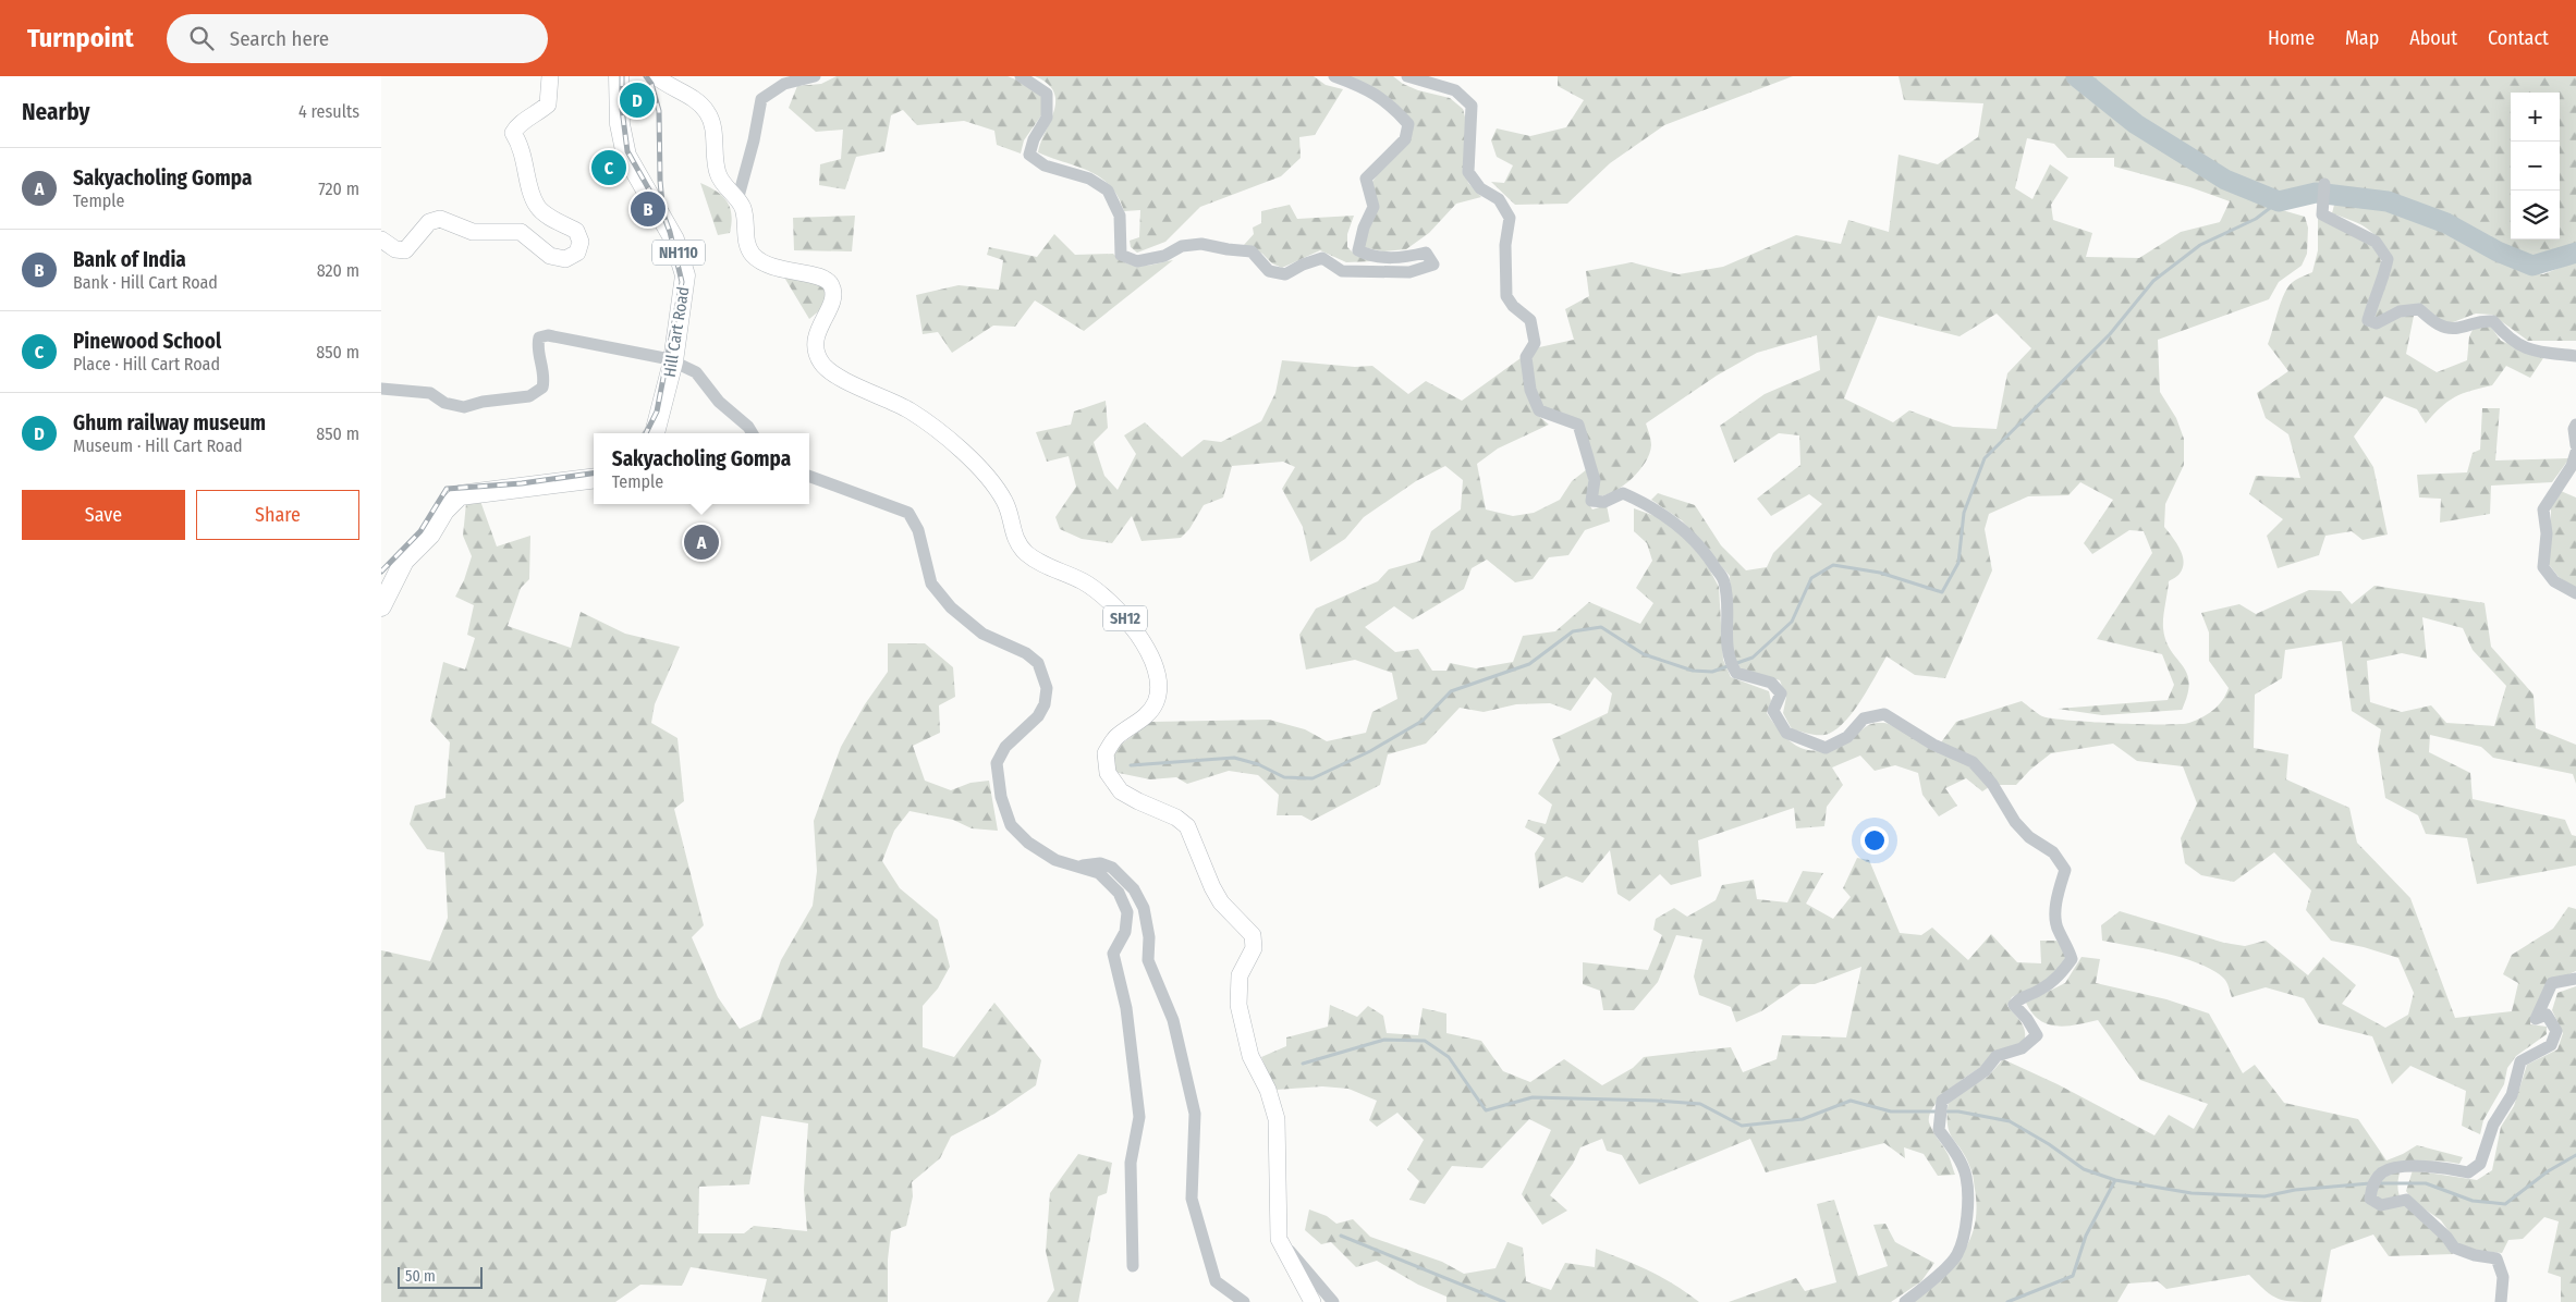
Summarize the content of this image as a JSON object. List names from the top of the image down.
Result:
{
  "streets": {
    "highway": ["NH110", "Hill Cart Road"],
    "main road": ["SH12"]
  },
  "scale_bar": "50 m",
  "page": {
    "header": "Turnpoint",
    "search": "Search here",
    "nav": [
      "Home",
      "Map",
      "About",
      "Contact"
    ],
    "heading": ["Nearby", "4 results"],
    "pins": [
      "D",
      "C",
      "B",
      "A"
    ],
    "map_buttons": ["+", "−"],
    "list": [
      {
        "mark": "A",
        "name": "Sakyacholing Gompa",
        "note": "Temple",
        "value": "720 m"
      },
      {
        "mark": "B",
        "name": "Bank of India",
        "note": "Bank · Hill Cart Road",
        "value": "820 m"
      },
      {
        "mark": "C",
        "name": "Pinewood School",
        "note": "Place · Hill Cart Road",
        "value": "850 m"
      },
      {
        "mark": "D",
        "name": "Ghum railway museum",
        "note": "Museum · Hill Cart Road",
        "value": "850 m"
      }
    ],
    "popup": ["Sakyacholing Gompa", "Temple"],
    "buttons": ["Save", "Share"],
    "scale": "50 m"
  }
}
